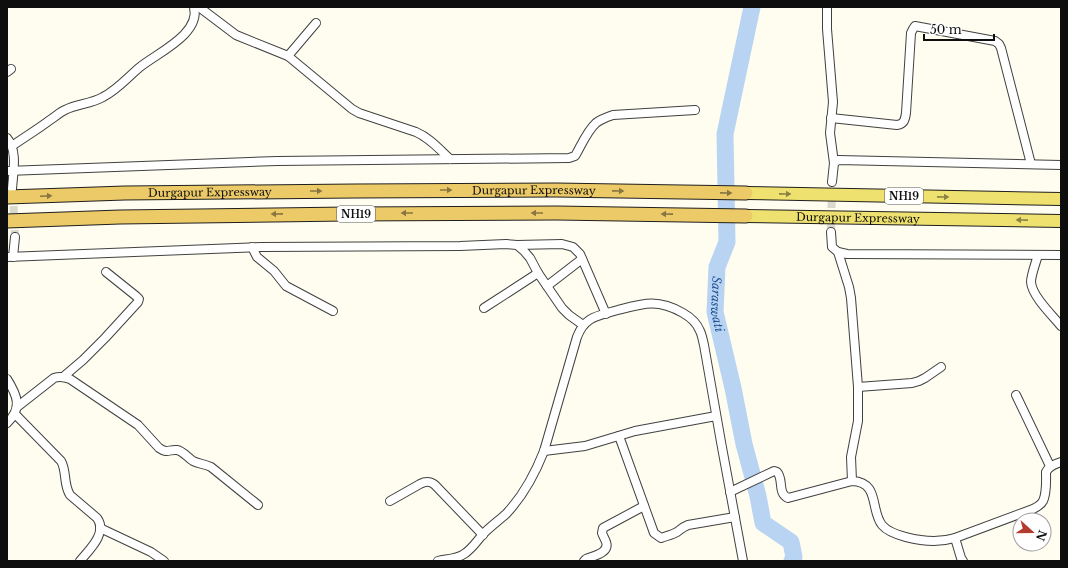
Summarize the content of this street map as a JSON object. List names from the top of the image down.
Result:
{
  "streets": {
    "highway": ["Durgapur Expressway", "NH19"]
  },
  "water": ["Saraswati"],
  "scale_bar": "50 m",
  "north": "right"
}
